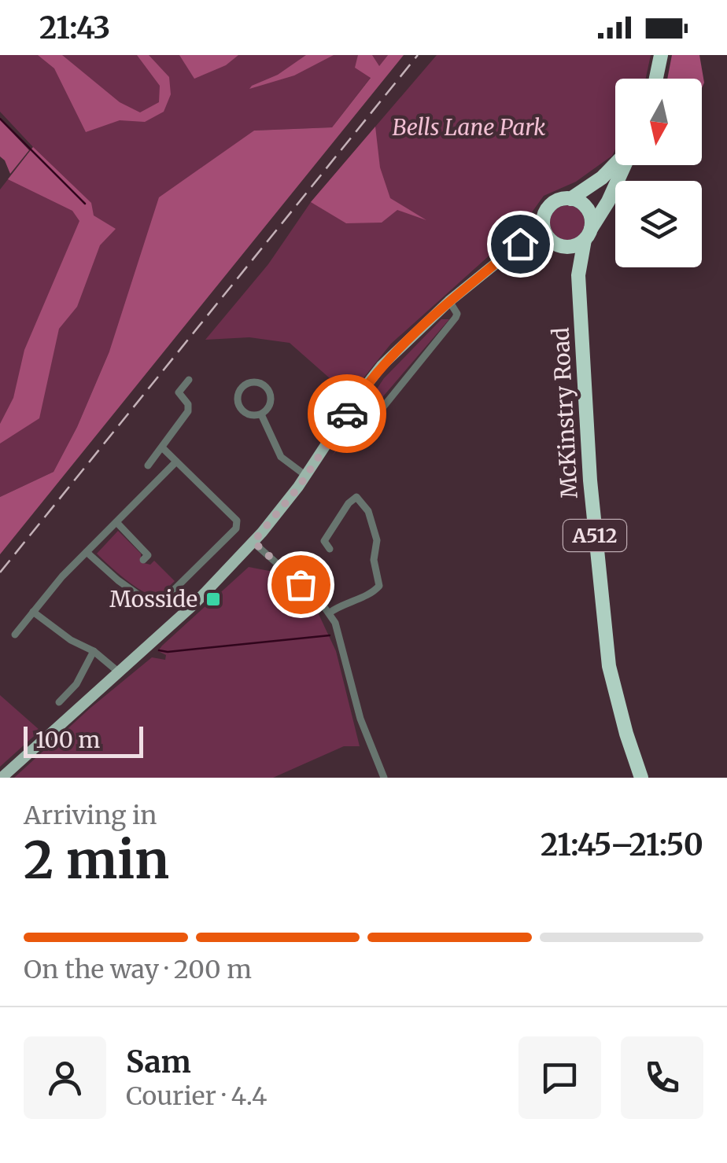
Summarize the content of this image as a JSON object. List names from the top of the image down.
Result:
{
  "streets": {
    "highway": ["McKinstry Road", "A512"]
  },
  "parks": ["Bells Lane Park"],
  "places": {
    "transit": ["Mosside"]
  },
  "scale_bar": "100 m",
  "north": "bottom",
  "page": {
    "status": "21:43",
    "scale": "100 m",
    "heading": ["2 min", "Arriving in", "21:45–21:50"],
    "panel": ["Sam", "Courier · 4.4"],
    "bar": "On the way · 200 m"
  }
}
